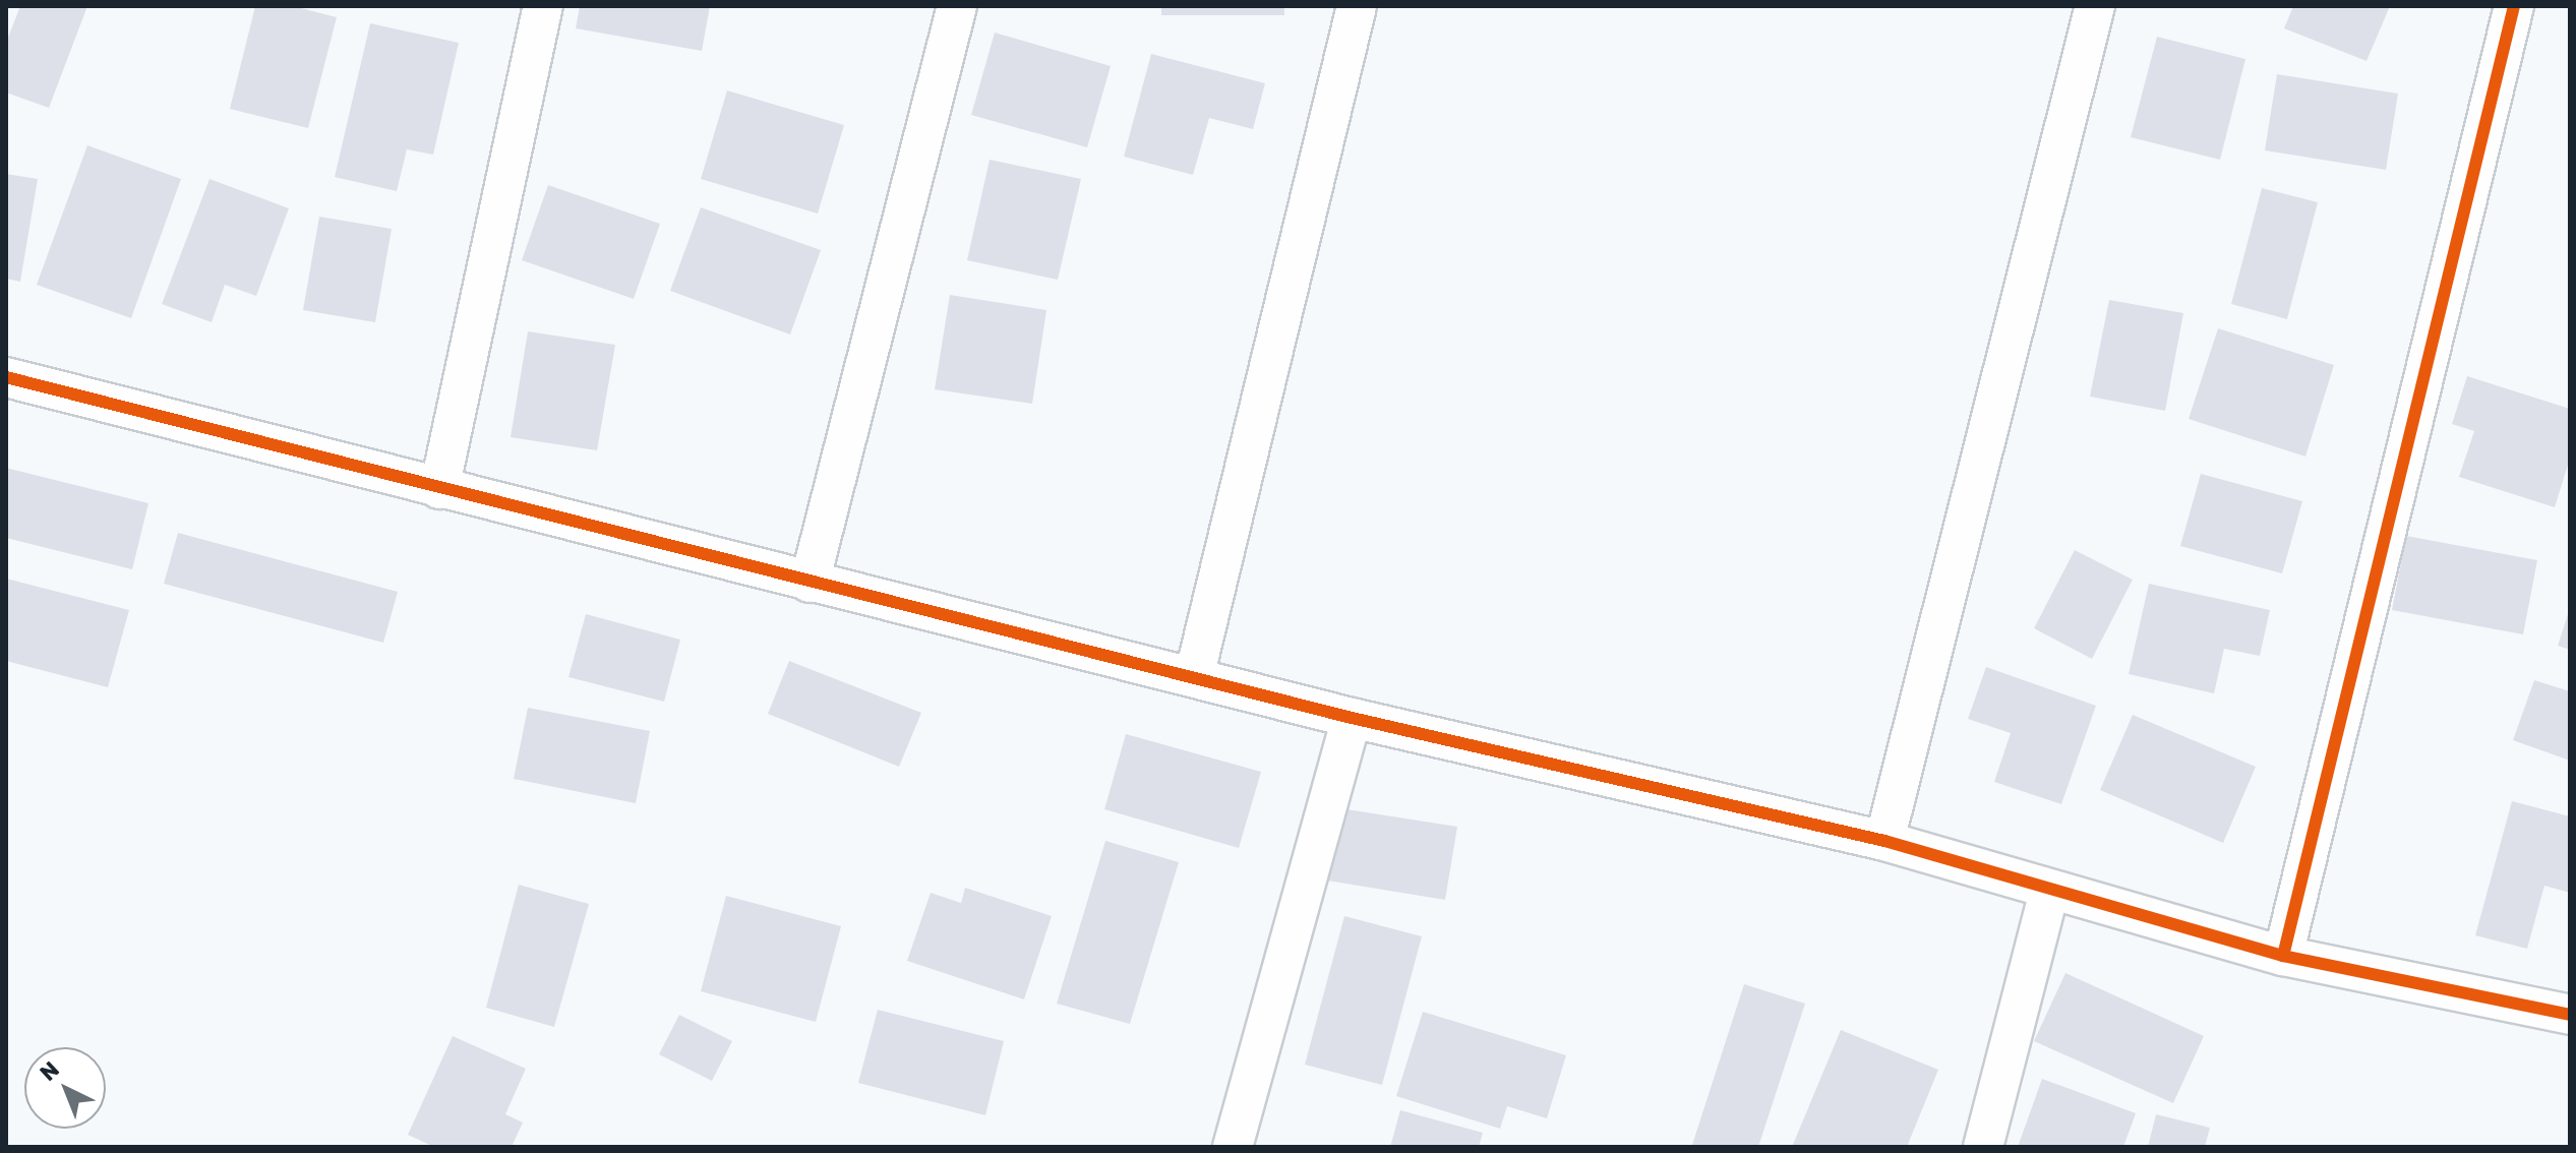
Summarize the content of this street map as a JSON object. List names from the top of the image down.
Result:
{
  "north": "top left"
}
